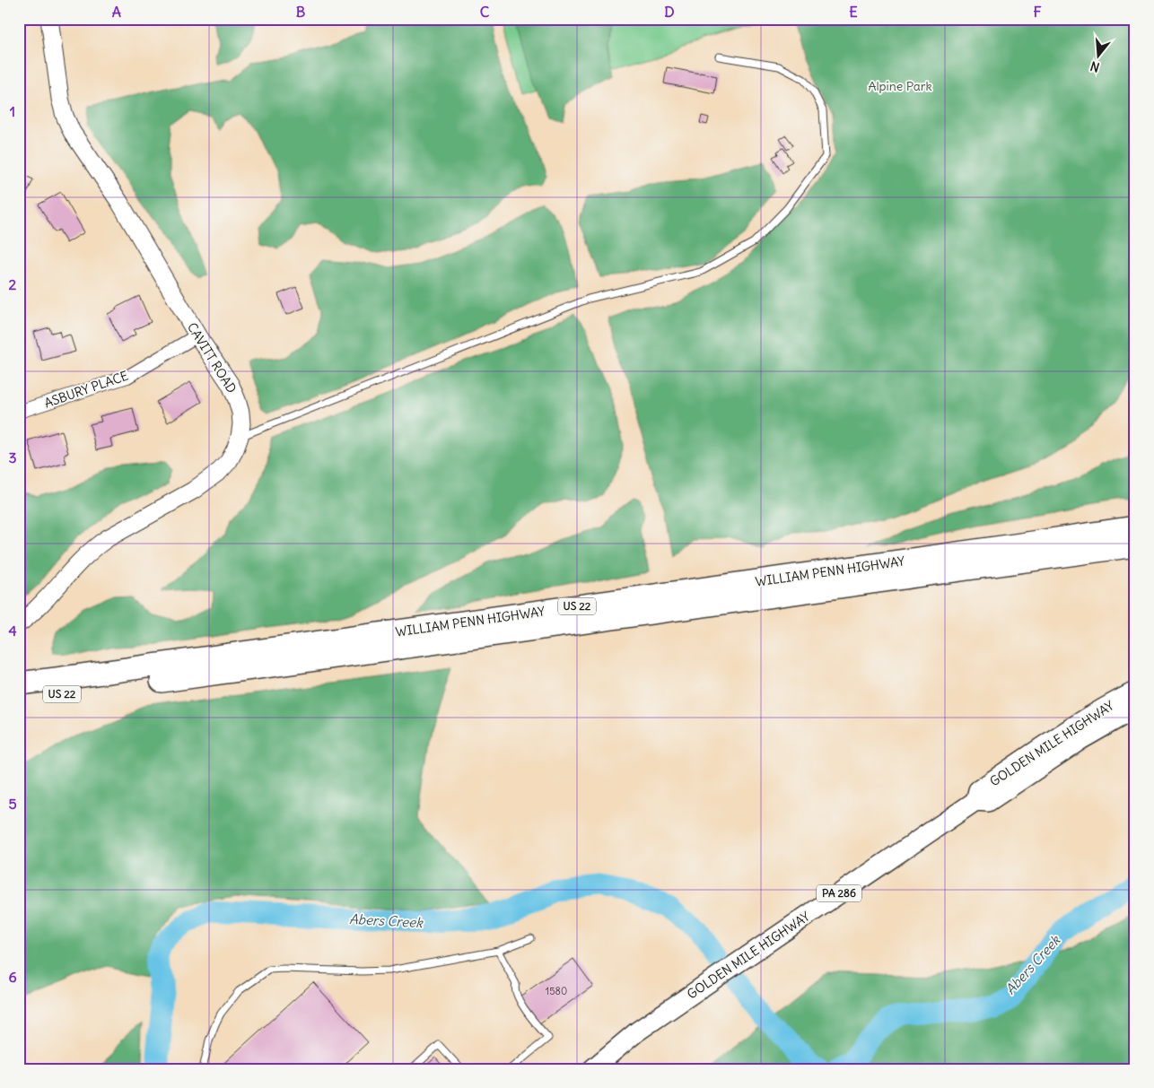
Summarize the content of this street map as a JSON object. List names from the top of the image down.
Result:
{
  "streets": {
    "highway": ["WILLIAM PENN HIGHWAY", "US 22"],
    "main road": ["GOLDEN MILE HIGHWAY", "PA 286"],
    "street": ["CAVITT ROAD", "ASBURY PLACE"]
  },
  "crossings": [
    ["CAVITT ROAD", "ASBURY PLACE"]
  ],
  "water": ["Abers Creek"],
  "parks": ["Alpine Park"],
  "house_numbers": ["1580"],
  "north": "bottom",
  "grid": {
    "columns": [
      "A",
      "B",
      "C",
      "D",
      "E",
      "F"
    ],
    "rows": [
      "1",
      "2",
      "3",
      "4",
      "5",
      "6"
    ]
  }
}
